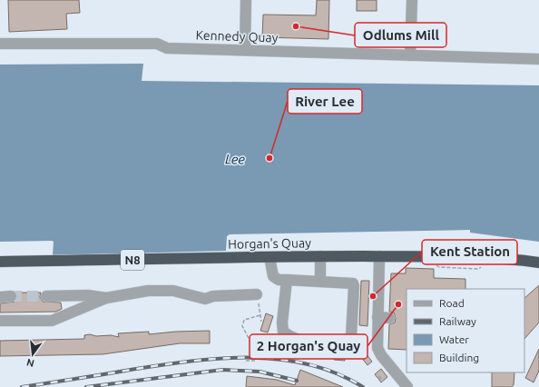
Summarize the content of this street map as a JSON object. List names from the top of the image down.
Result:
{
  "streets": {
    "highway": ["Horgan's Quay", "N8"],
    "street": ["Kennedy Quay"]
  },
  "water": ["Lee"],
  "places": [
    "Odlums Mill",
    "River Lee",
    "Kent Station",
    "2 Horgan's Quay"
  ],
  "legend": [
    "Road",
    "Railway",
    "Water",
    "Building"
  ],
  "north": "bottom"
}
